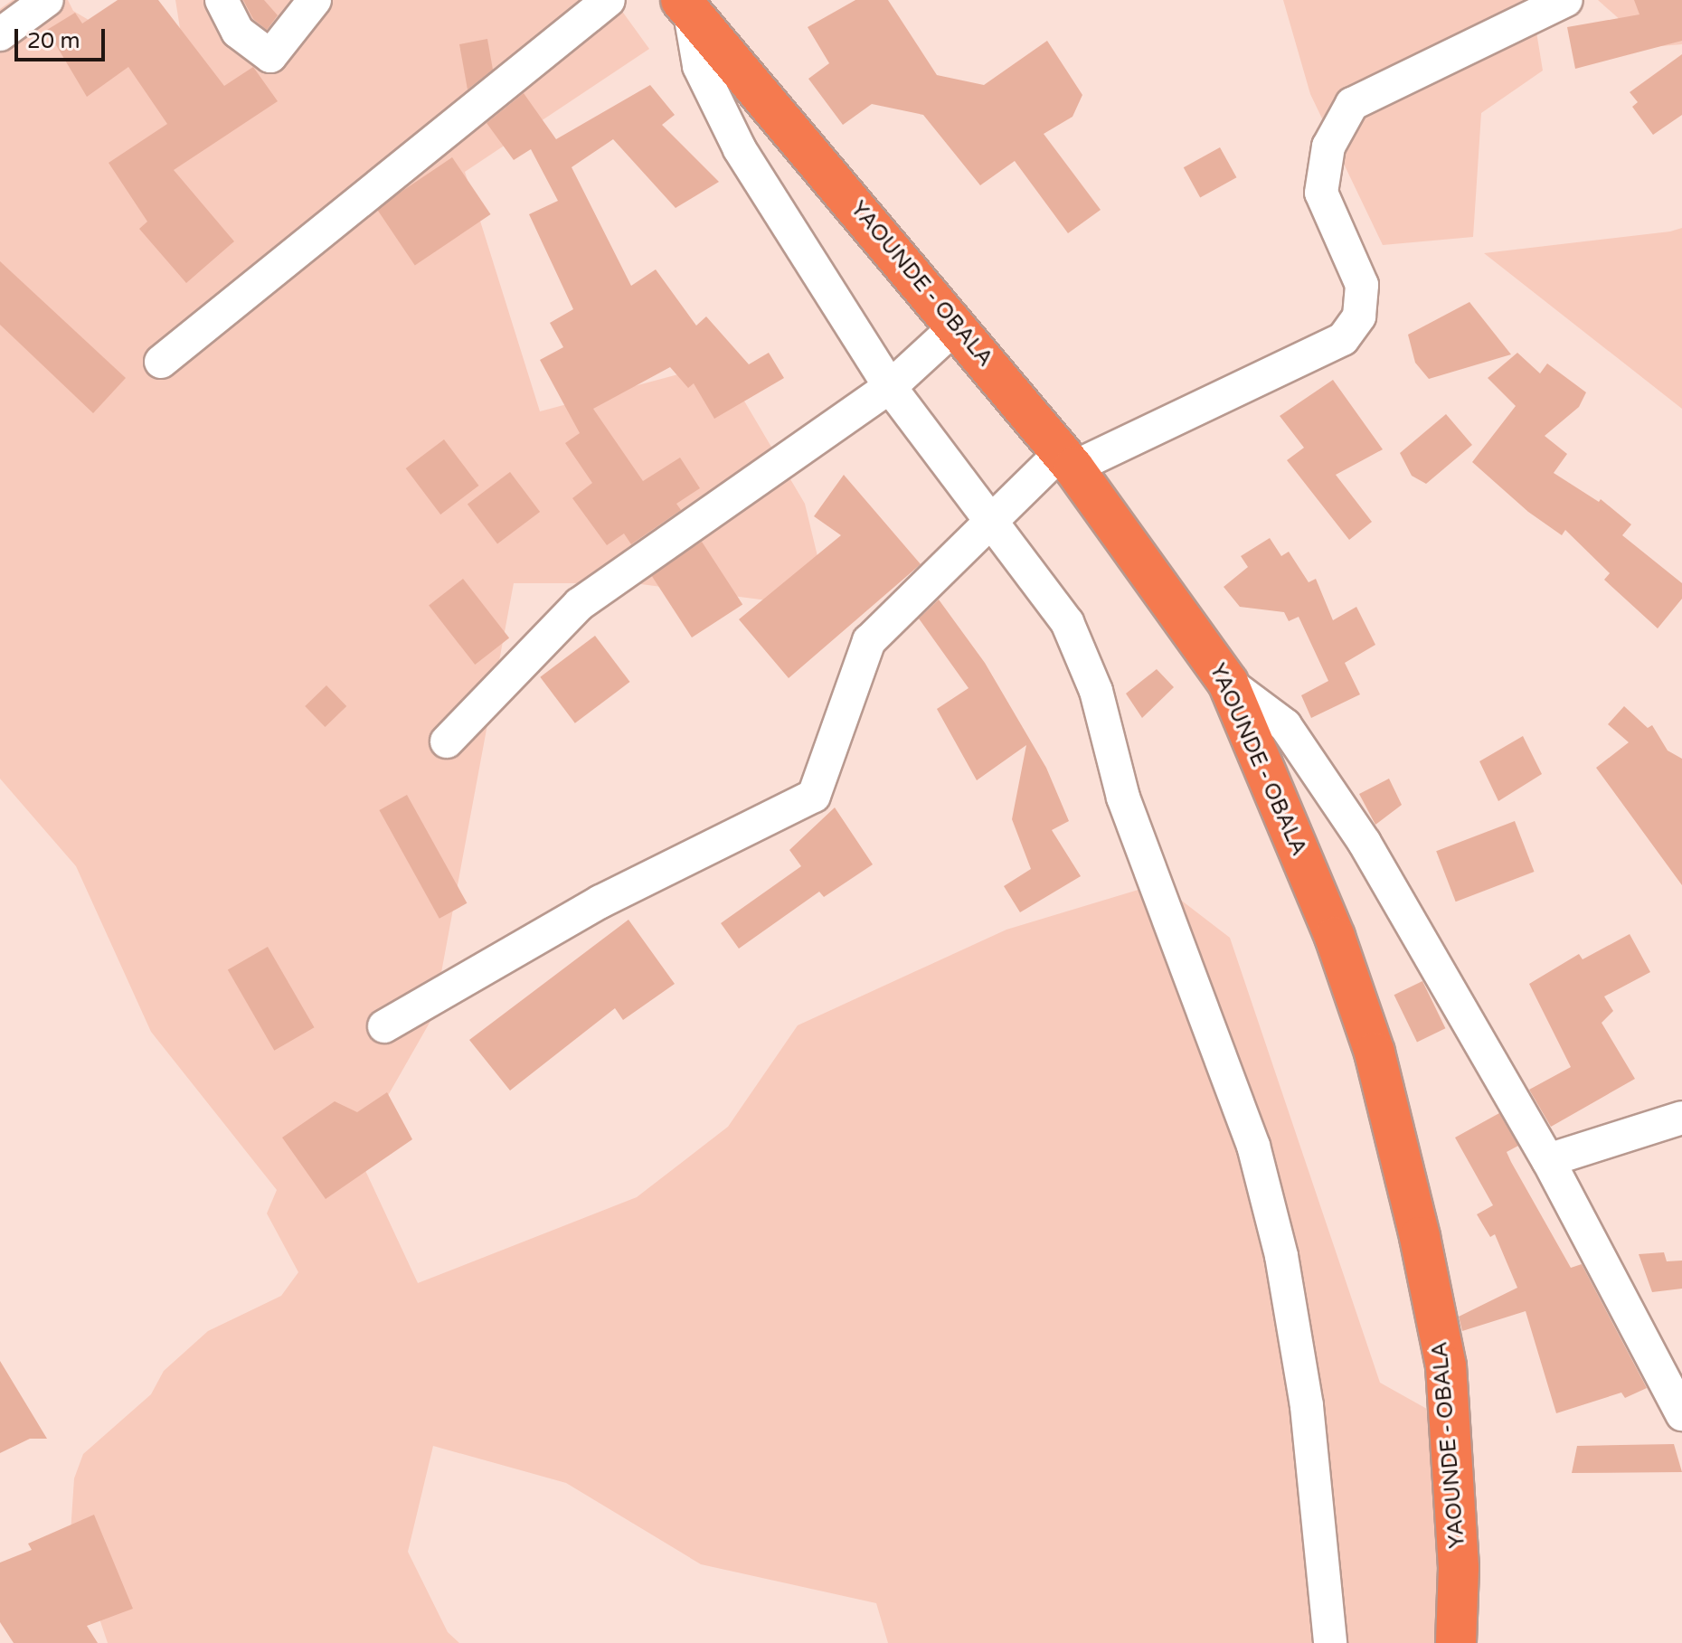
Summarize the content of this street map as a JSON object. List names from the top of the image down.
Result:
{
  "streets": {
    "highway": ["YAOUNDE - OBALA"]
  },
  "scale_bar": "20 m"
}
